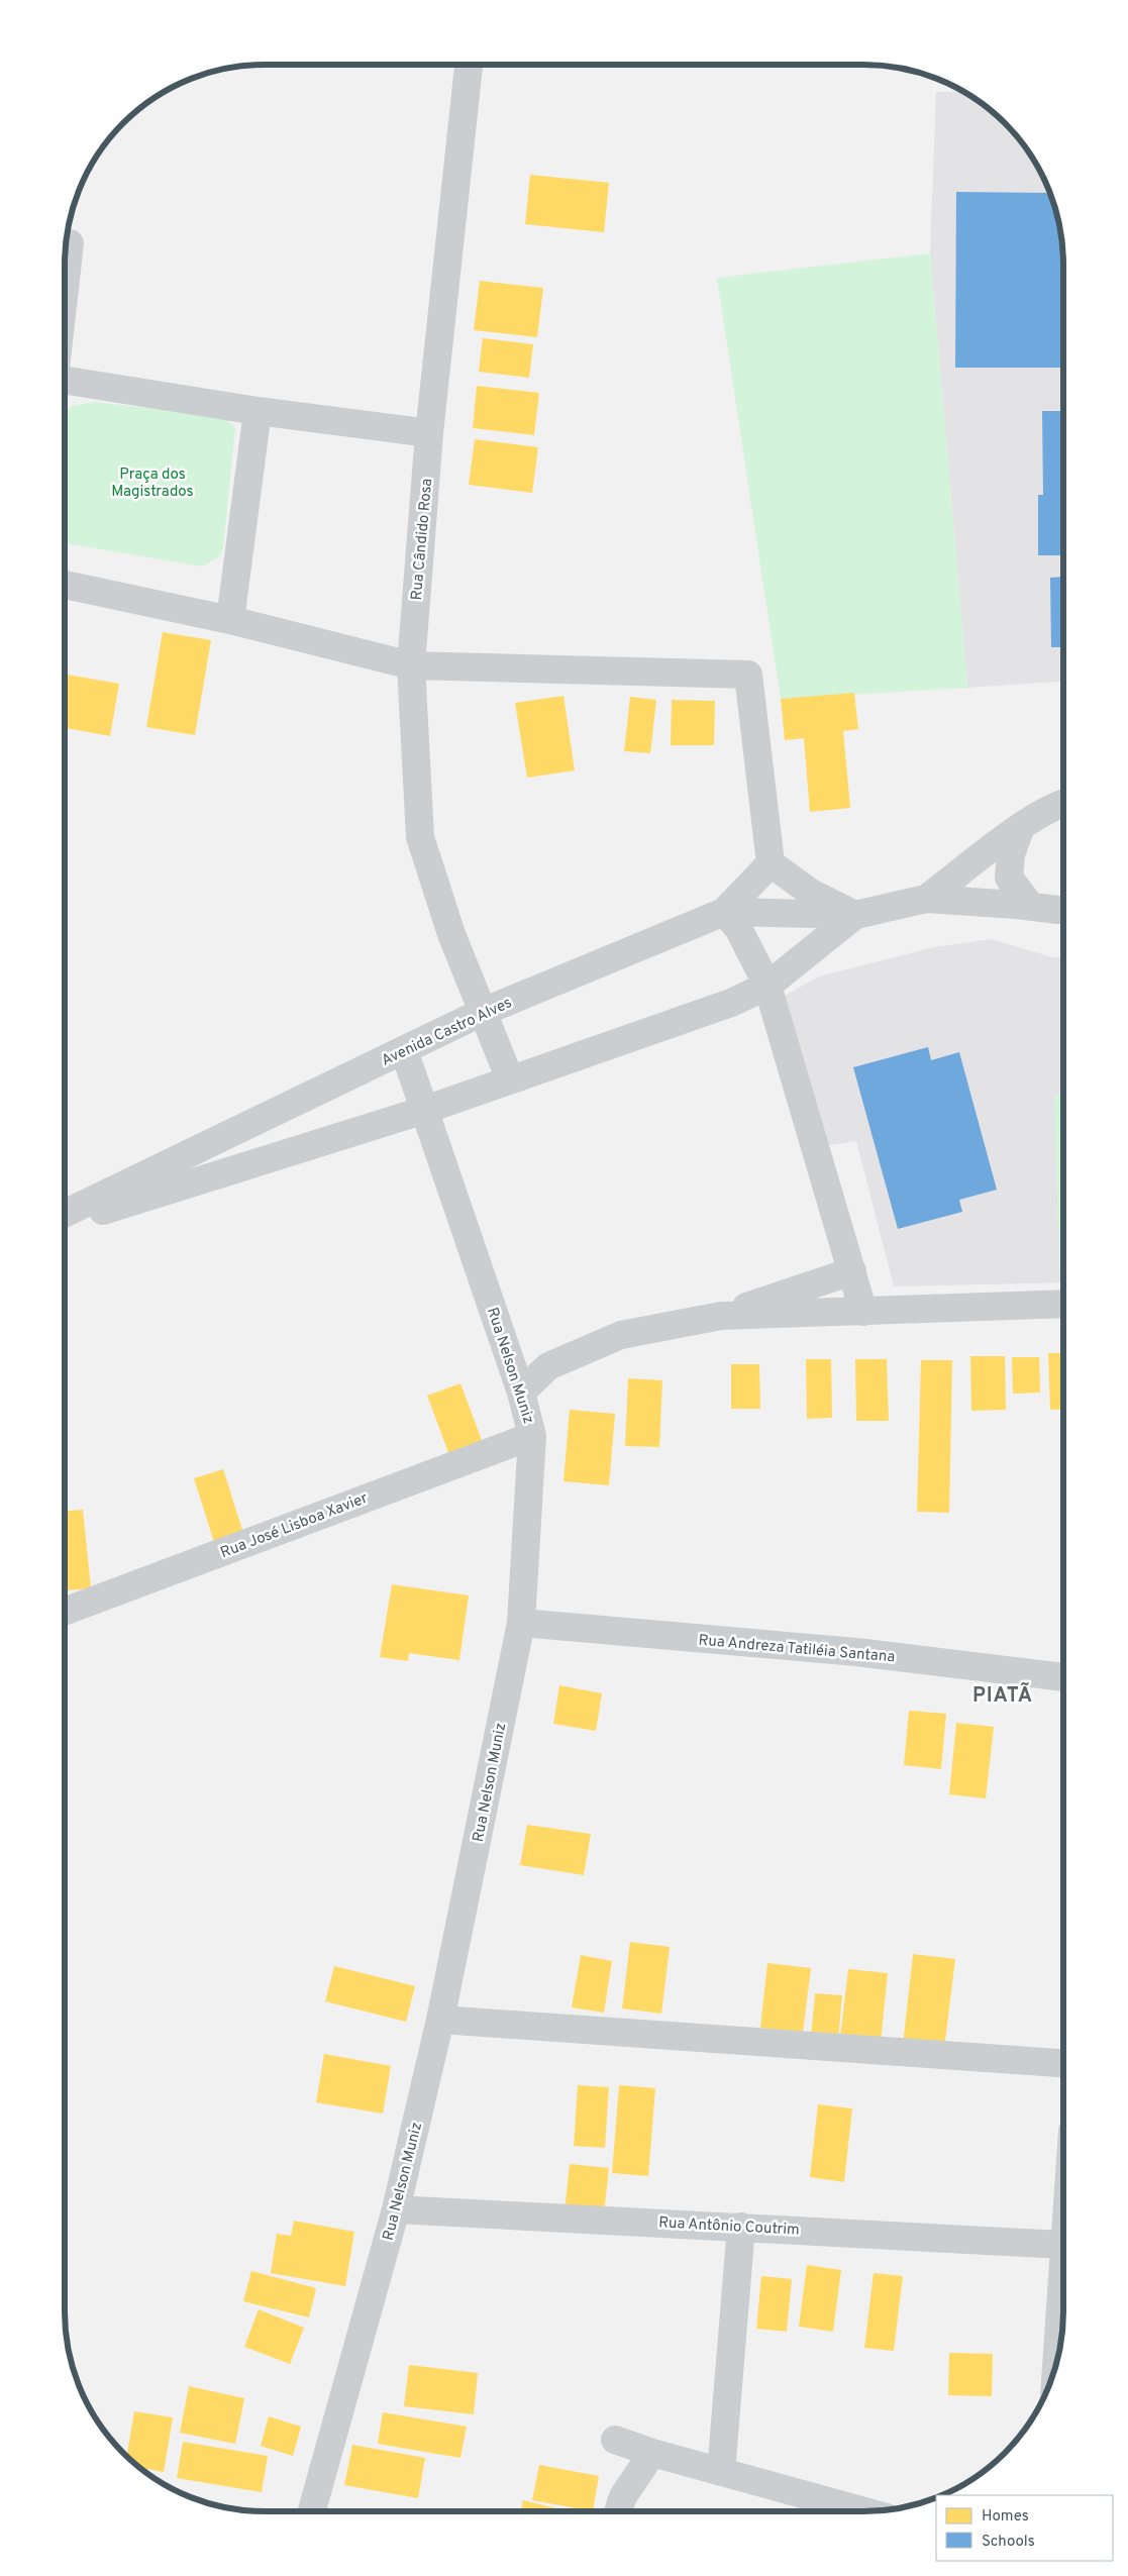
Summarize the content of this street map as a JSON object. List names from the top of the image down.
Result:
{
  "streets": {
    "street": [
      "Rua Cândido Rosa",
      "Avenida Castro Alves",
      "Rua Nelson Muniz",
      "Rua José Lisboa Xavier",
      "Rua Andreza Tatiléia Santana",
      "Rua Antônio Coutrim"
    ]
  },
  "crossings": [
    ["Rua Cândido Rosa", "Avenida Castro Alves"],
    ["Avenida Castro Alves", "Rua Nelson Muniz"],
    ["Rua Nelson Muniz", "Rua José Lisboa Xavier"],
    ["Rua Nelson Muniz", "Rua Andreza Tatiléia Santana"],
    ["Rua Nelson Muniz", "Rua Antônio Coutrim"]
  ],
  "districts": ["PIATÃ"],
  "parks": ["Praça dos Magistrados"],
  "legend": ["Homes", "Schools"]
}
